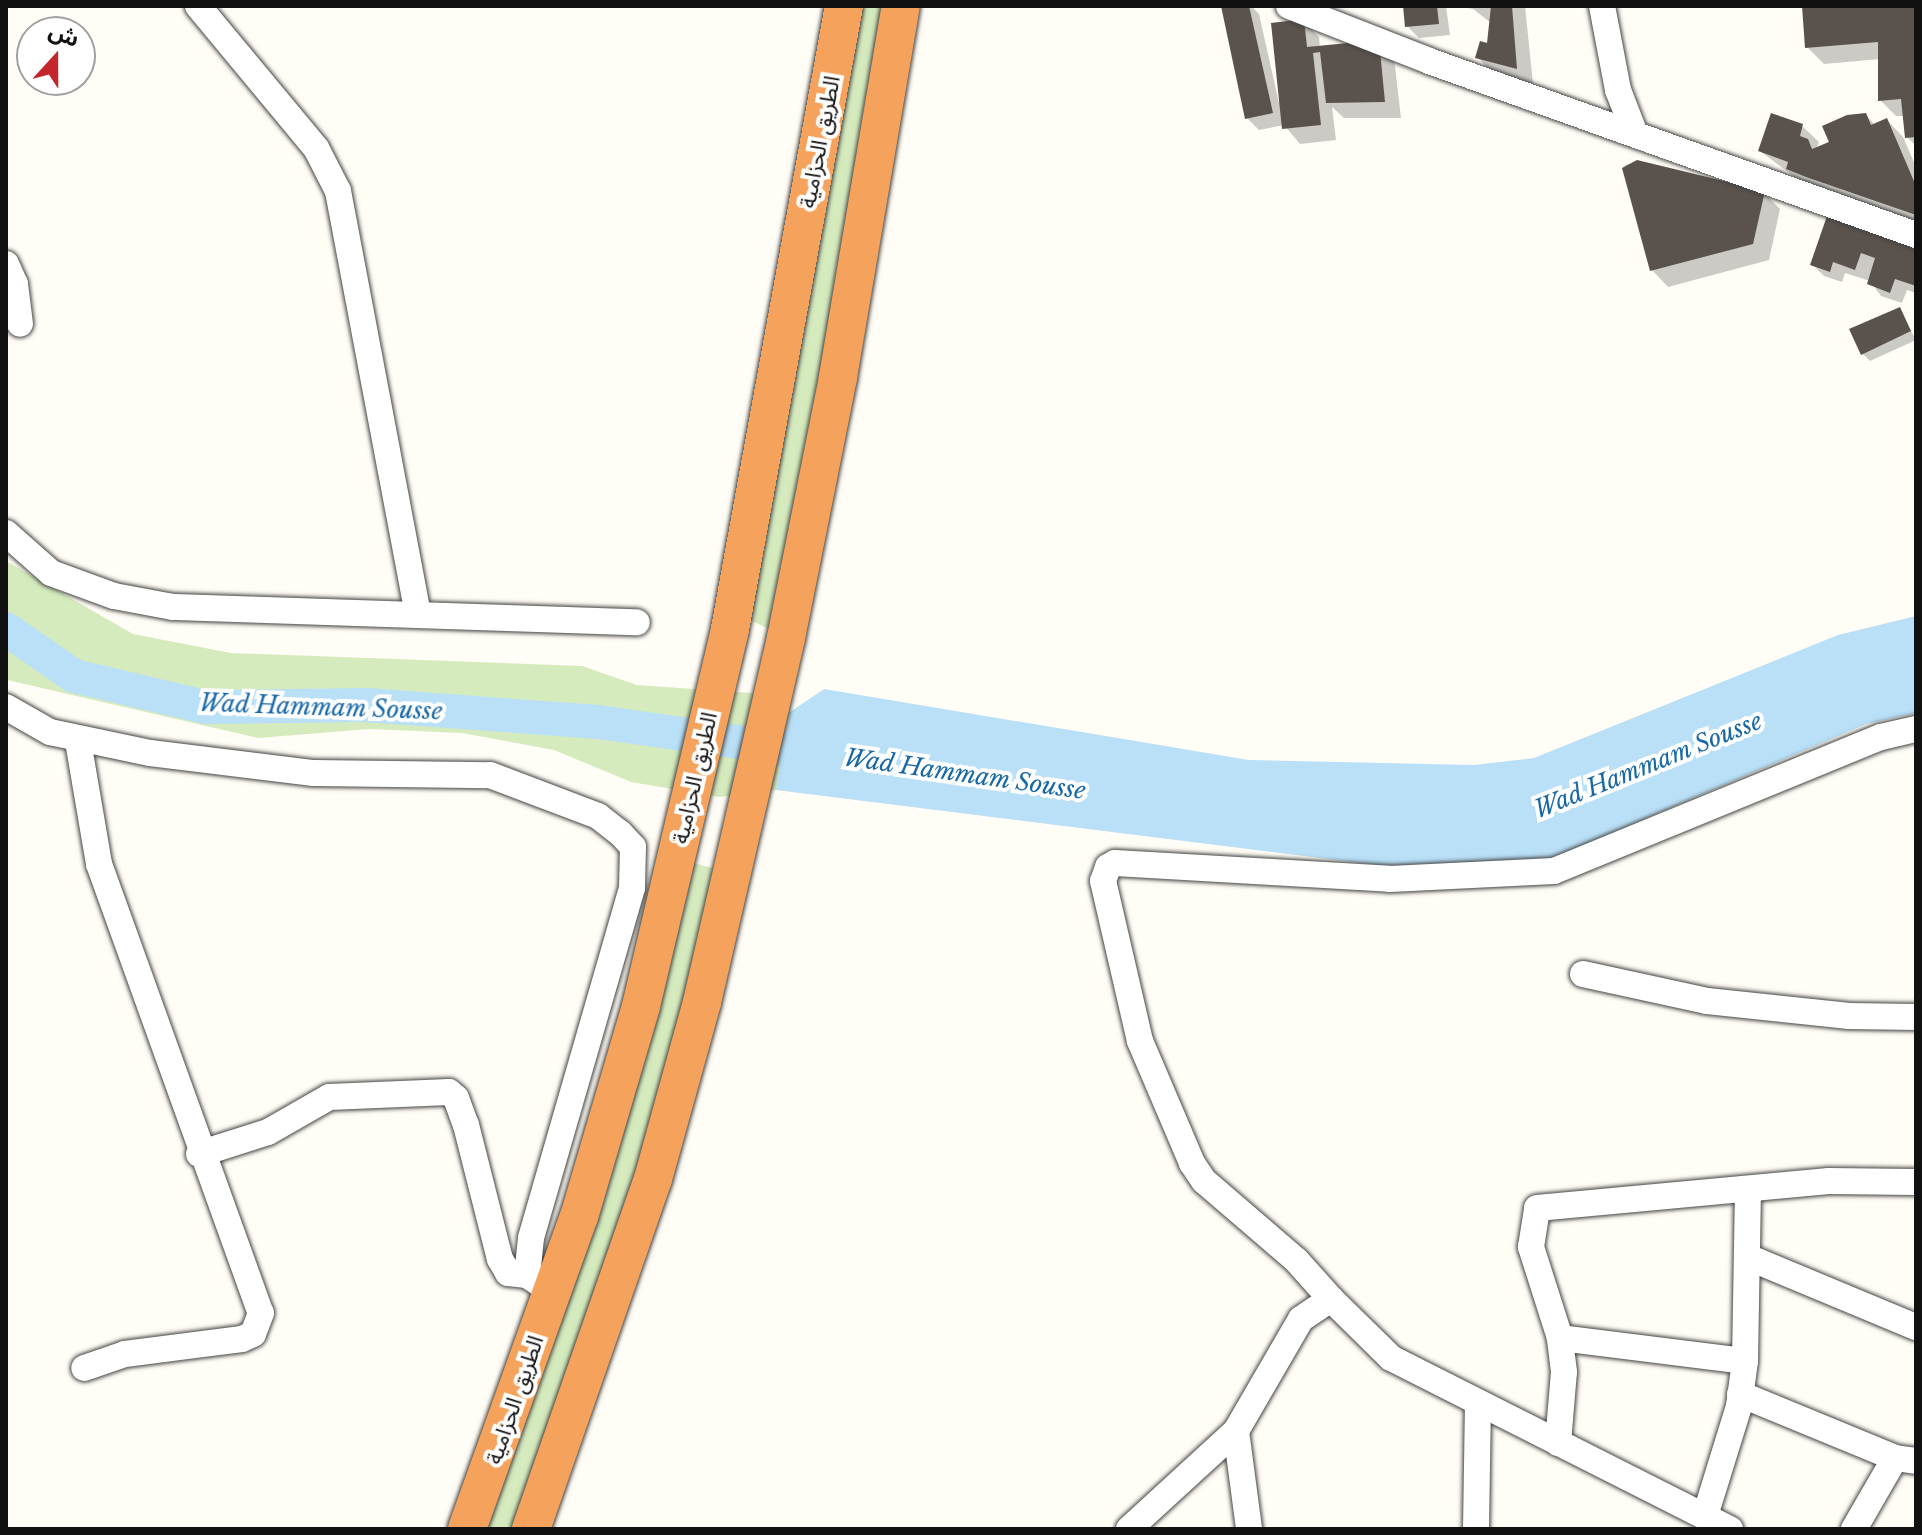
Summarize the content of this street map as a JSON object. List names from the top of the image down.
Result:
{
  "streets": {
    "highway": ["الطريق الحزامية"]
  },
  "water": ["Wad Hammam Sousse"],
  "north": "top"
}
